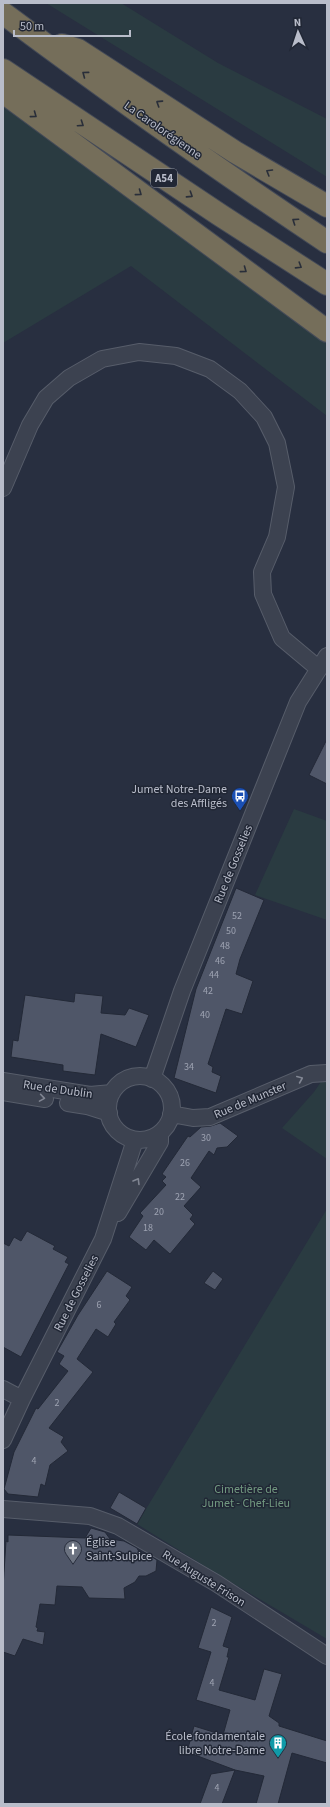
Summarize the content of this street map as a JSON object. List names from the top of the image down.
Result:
{
  "streets": {
    "highway": ["La Carolorégienne", "A54"],
    "street": [
      "Rue de Gosselies",
      "Rue de Dublin",
      "Rue de Munster",
      "Rue Auguste Frison"
    ]
  },
  "crossings": [
    ["Rue de Gosselies", "Rue de Dublin"],
    ["Rue de Gosselies", "Rue de Munster"],
    ["Rue de Dublin", "Rue de Munster"]
  ],
  "one_way": ["Rue de Munster"],
  "parks": ["Cimetière de Jumet - Chef-Lieu"],
  "places": {
    "bus stop": ["Jumet Notre-Dame des Affligés"],
    "church": ["Église Saint-Sulpice"],
    "building": ["École fondamentale libre Notre-Dame"]
  },
  "house_numbers": [
    "52",
    "50",
    "48",
    "46",
    "44",
    "42",
    "40",
    "34",
    "30",
    "26",
    "22",
    "20",
    "18",
    "6",
    "2",
    "4",
    "2",
    "4",
    "4"
  ],
  "scale_bar": "50 m",
  "north": "top"
}
